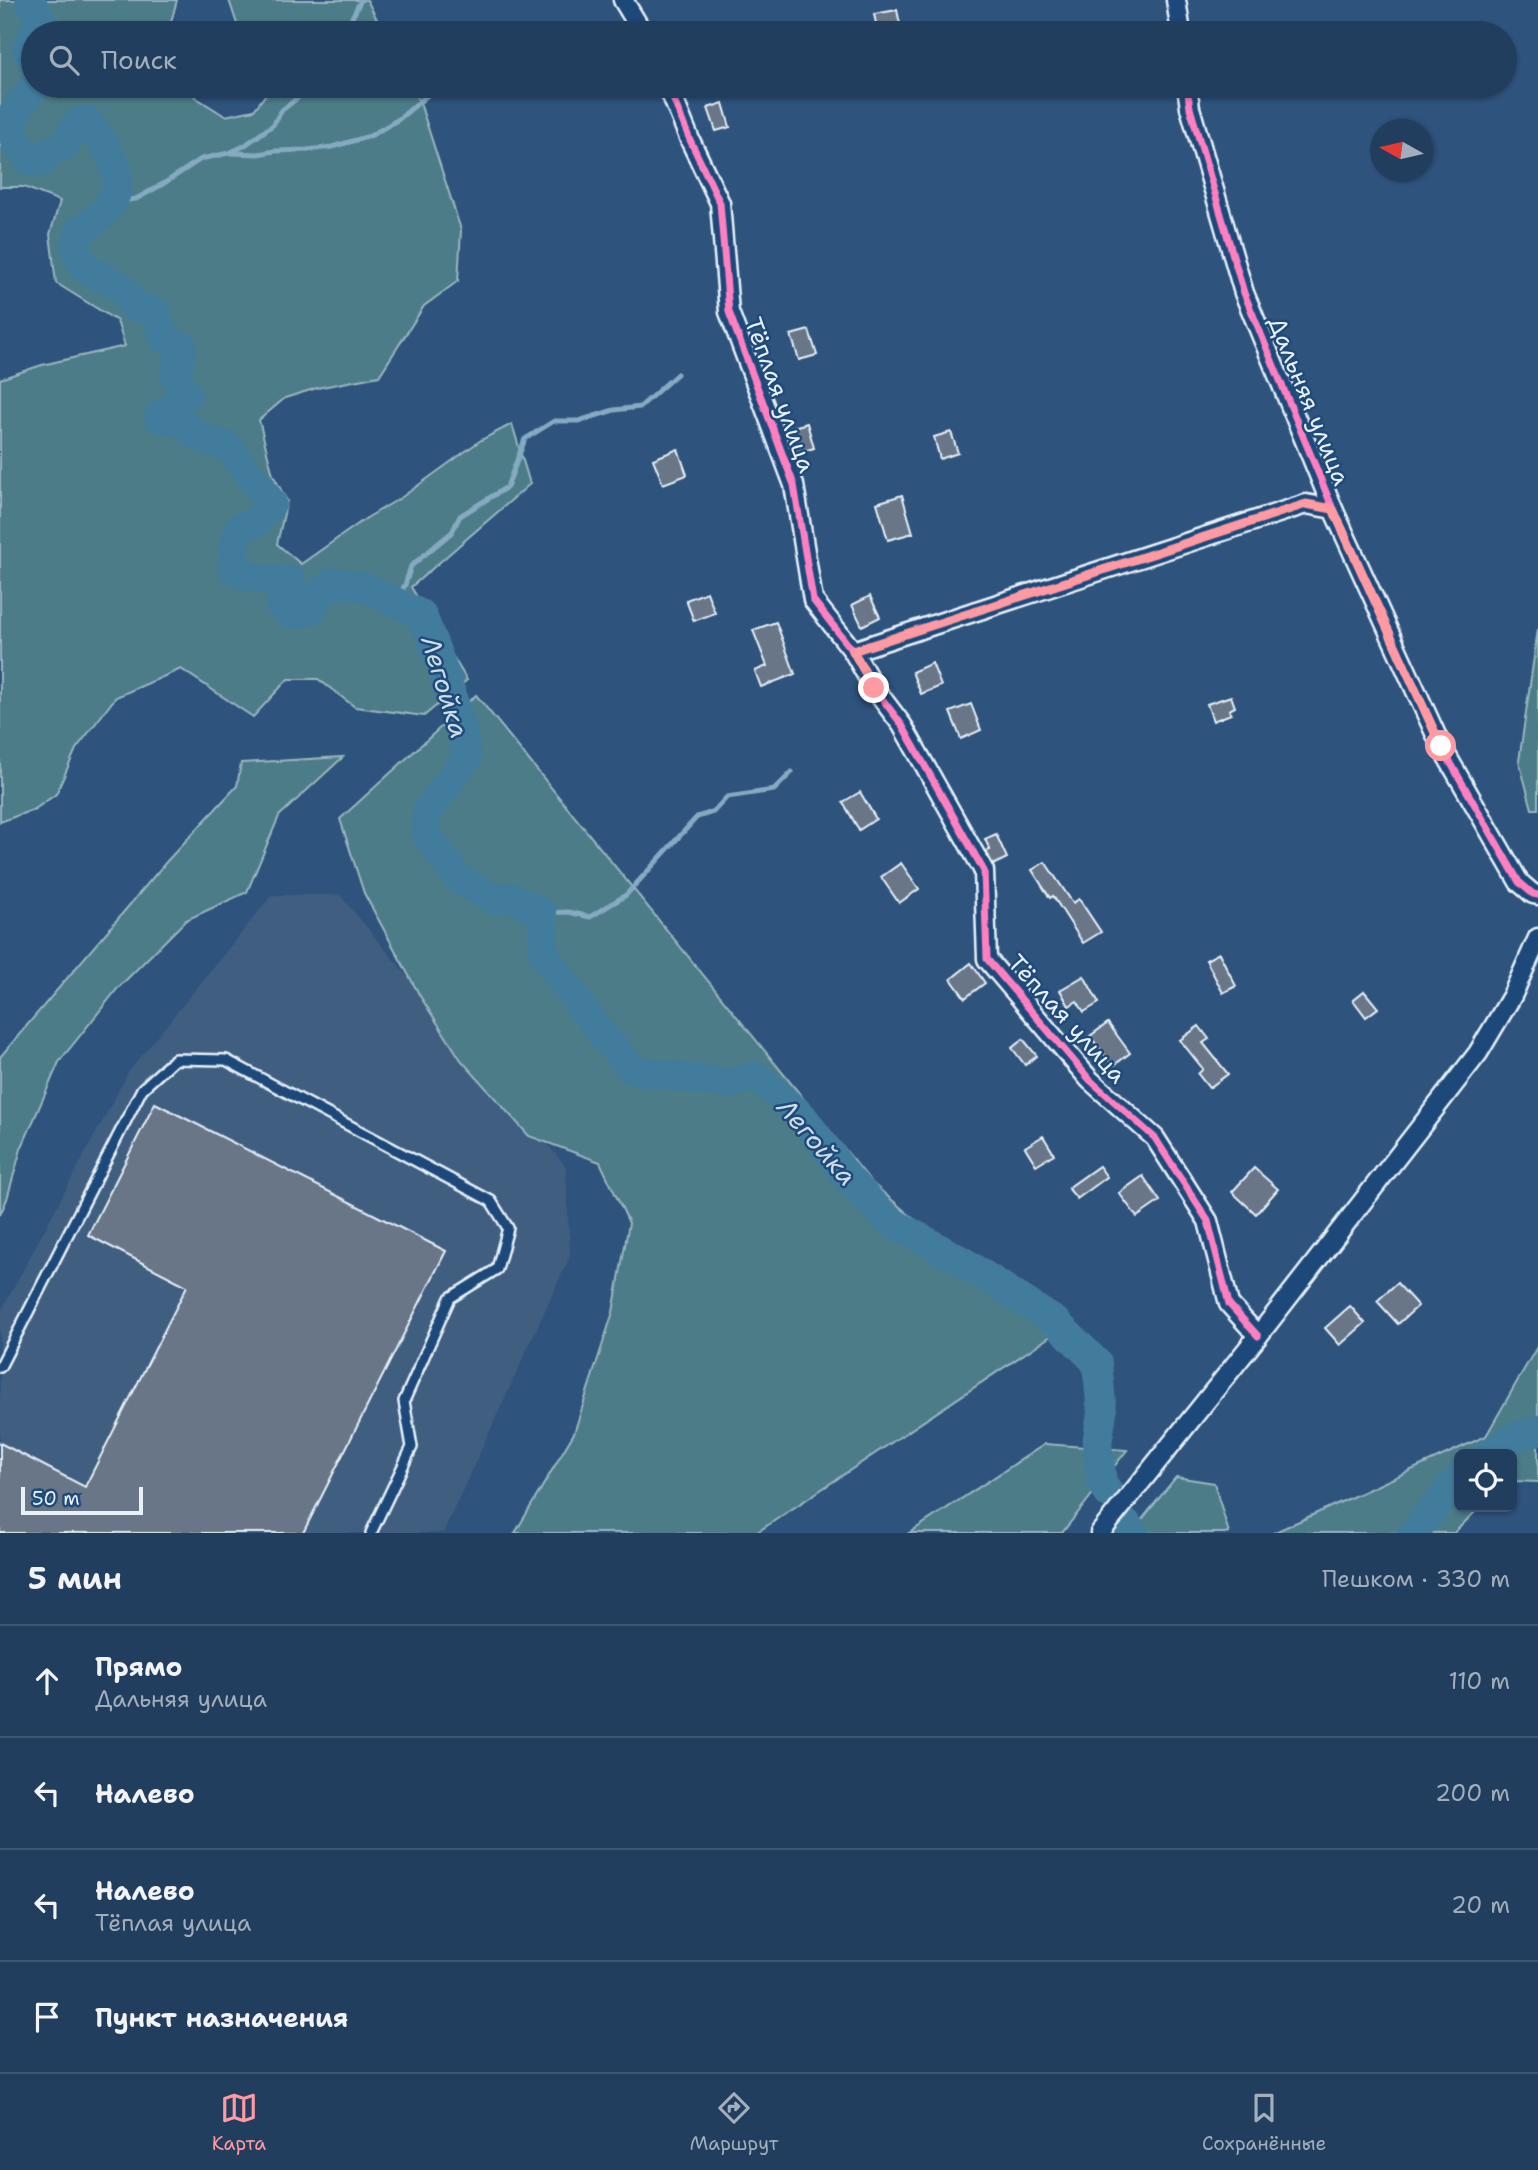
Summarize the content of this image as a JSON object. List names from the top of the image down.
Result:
{
  "streets": {
    "street": ["Тёплая улица", "Дальняя улица"]
  },
  "water": ["Легойка"],
  "scale_bar": "50 m",
  "north": "left",
  "page": {
    "search": "Поиск",
    "scale": "50 m",
    "heading": ["5 мин", "Пешком · 330 m"],
    "list": [
      ["Прямо", "Дальняя улица", "110 m"],
      ["Налево", "200 m"],
      ["Налево", "Тёплая улица", "20 m"],
      "Пункт назначения"
    ],
    "nav": ["Карта", "Маршрут", "Сохранённые"]
  }
}
